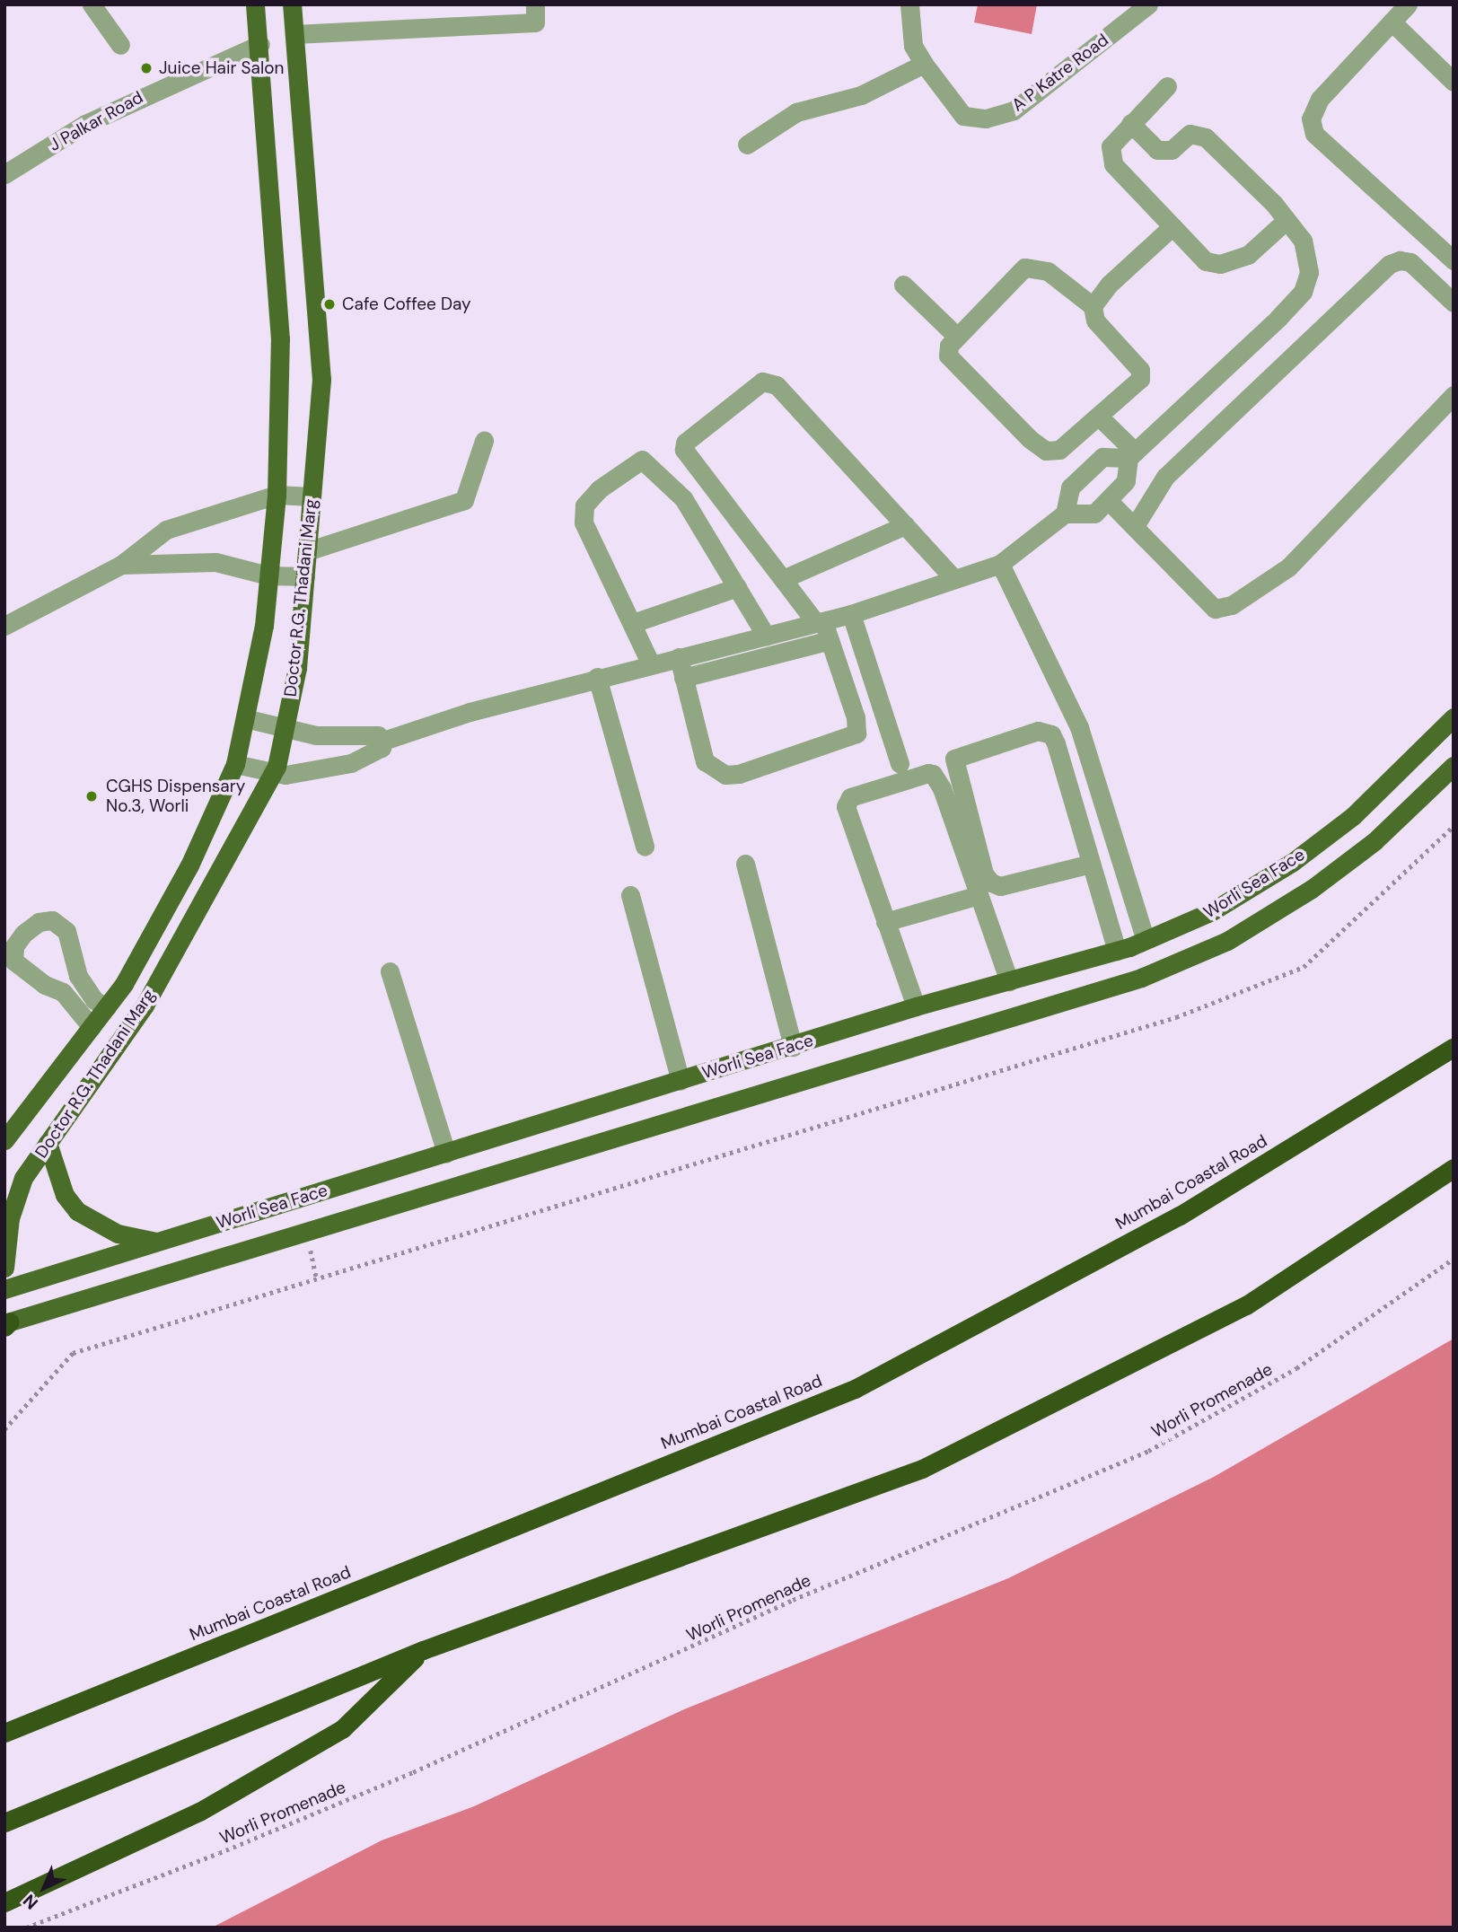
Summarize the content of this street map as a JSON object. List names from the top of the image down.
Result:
{
  "streets": {
    "highway": ["Mumbai Coastal Road"],
    "main road": ["Doctor R.G. Thadani Marg", "Worli Sea Face"],
    "street": ["A P Katre Road", "J Palkar Road"],
    "path": ["Worli Promenade"]
  },
  "crossings": [
    ["J Palkar Road", "Doctor R.G. Thadani Marg"]
  ],
  "places": ["Juice Hair Salon", "Cafe Coffee Day", "CGHS Dispensary No.3, Worli"],
  "north": "bottom left"
}
